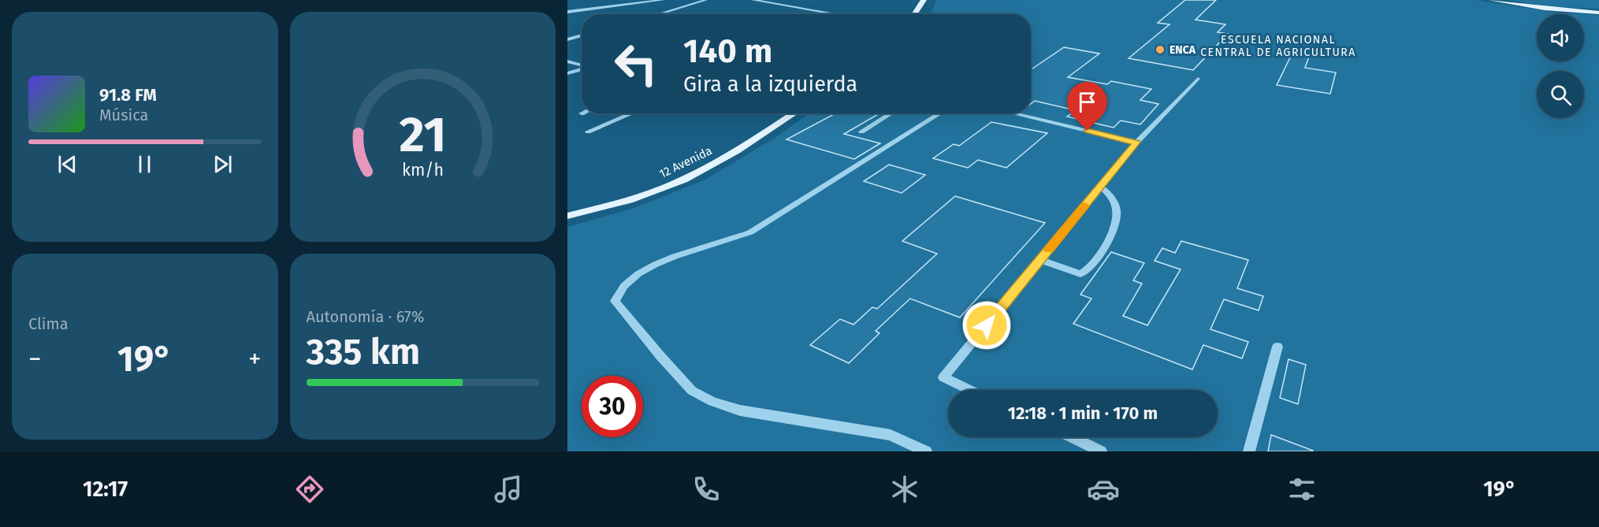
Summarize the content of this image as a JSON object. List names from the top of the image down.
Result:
{
  "streets": {
    "main road": ["12 Avenida"]
  },
  "districts": ["ESCUELA NACIONAL CENTRAL DE AGRICULTURA"],
  "places": ["ENCA"],
  "page": {
    "turn": ["140 m", "Gira a la izquierda"],
    "song": ["91.8 FM", "Música"],
    "tile": [
      "Clima",
      ["Autonomía · 67%", "335 km"]
    ],
    "heat": ["−", "19°", "+"],
    "limit": "30",
    "trip": "12:18 · 1 min · 170 m",
    "tabs": ["12:17", "19°"],
    "gauge": ["21", "km/h"]
  }
}
